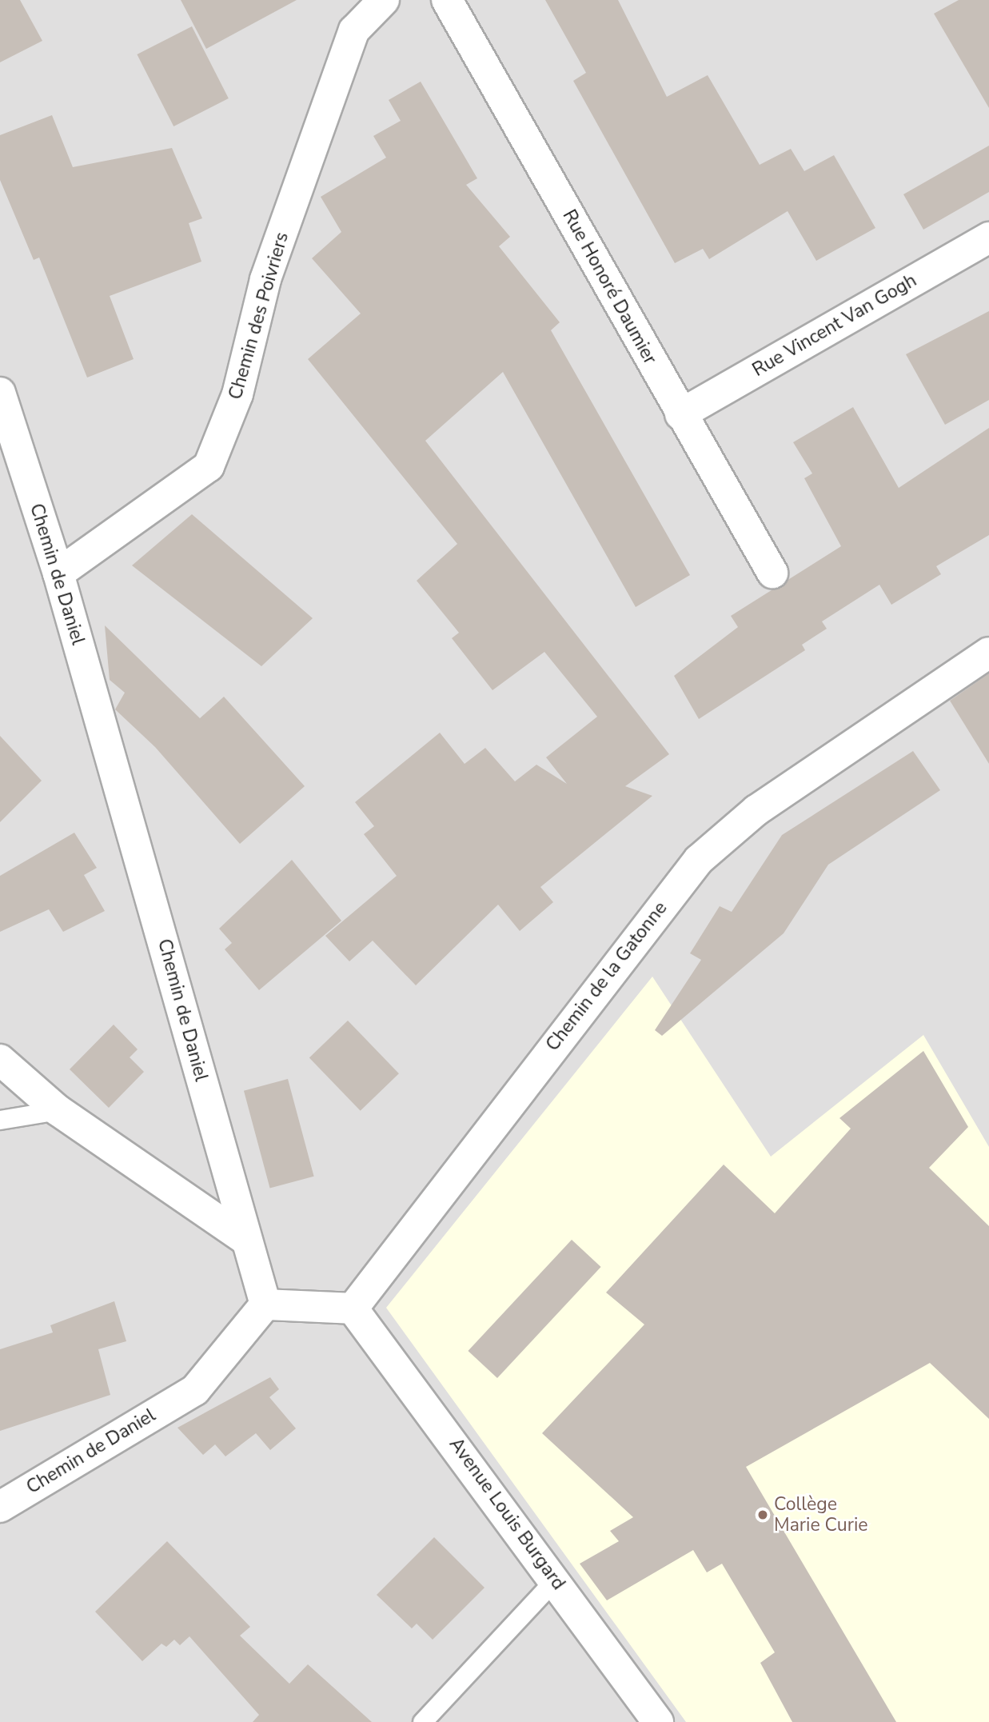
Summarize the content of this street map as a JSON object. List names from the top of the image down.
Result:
{
  "streets": {
    "street": [
      "Rue Honoré Daumier",
      "Chemin des Poivriers",
      "Rue Vincent Van Gogh",
      "Chemin de Daniel",
      "Chemin de la Gatonne",
      "Avenue Louis Burgard"
    ]
  },
  "crossings": [
    ["Rue Honoré Daumier", "Rue Vincent Van Gogh"],
    ["Chemin des Poivriers", "Chemin de Daniel"],
    ["Chemin de la Gatonne", "Avenue Louis Burgard"]
  ],
  "places": ["Collège Marie Curie"]
}
